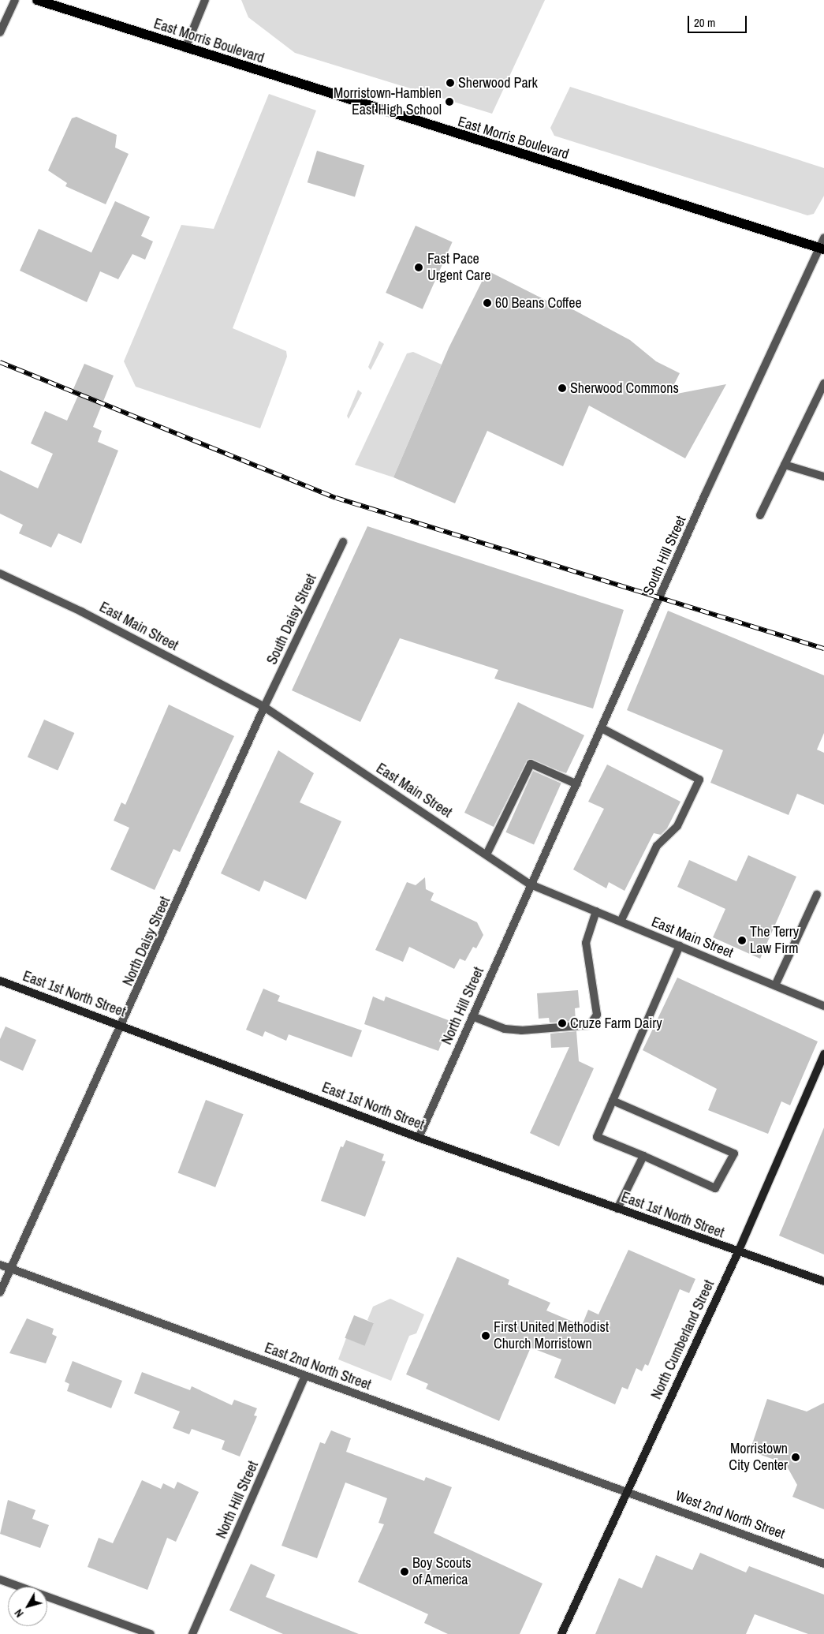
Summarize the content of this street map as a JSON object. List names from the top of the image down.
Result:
{
  "streets": {
    "main road": ["East Morris Boulevard", "East 1st North Street", "North Cumberland Street"],
    "street": [
      "South Hill Street",
      "South Daisy Street",
      "East Main Street",
      "North Daisy Street",
      "North Hill Street",
      "East 2nd North Street",
      "West 2nd North Street"
    ]
  },
  "crossings": [
    ["East Morris Boulevard", "South Hill Street"],
    ["South Hill Street", "East Main Street"],
    ["South Hill Street", "North Hill Street"],
    ["South Daisy Street", "East Main Street"],
    ["South Daisy Street", "North Daisy Street"],
    ["East Main Street", "North Daisy Street"],
    ["East Main Street", "North Hill Street"],
    ["North Daisy Street", "East 1st North Street"],
    ["North Daisy Street", "East 2nd North Street"],
    ["East 1st North Street", "North Hill Street"],
    ["East 1st North Street", "North Cumberland Street"],
    ["North Hill Street", "East 2nd North Street"],
    ["North Cumberland Street", "East 2nd North Street"],
    ["North Cumberland Street", "West 2nd North Street"],
    ["East 2nd North Street", "West 2nd North Street"]
  ],
  "places": [
    "Sherwood Park",
    "Morristown-Hamblen East High School",
    "Fast Pace Urgent Care",
    "60 Beans Coffee",
    "Sherwood Commons",
    "The Terry Law Firm",
    "Cruze Farm Dairy",
    "First United Methodist Church Morristown",
    "Morristown City Center",
    "Boy Scouts of America"
  ],
  "scale_bar": "20 m",
  "north": "bottom left"
}
